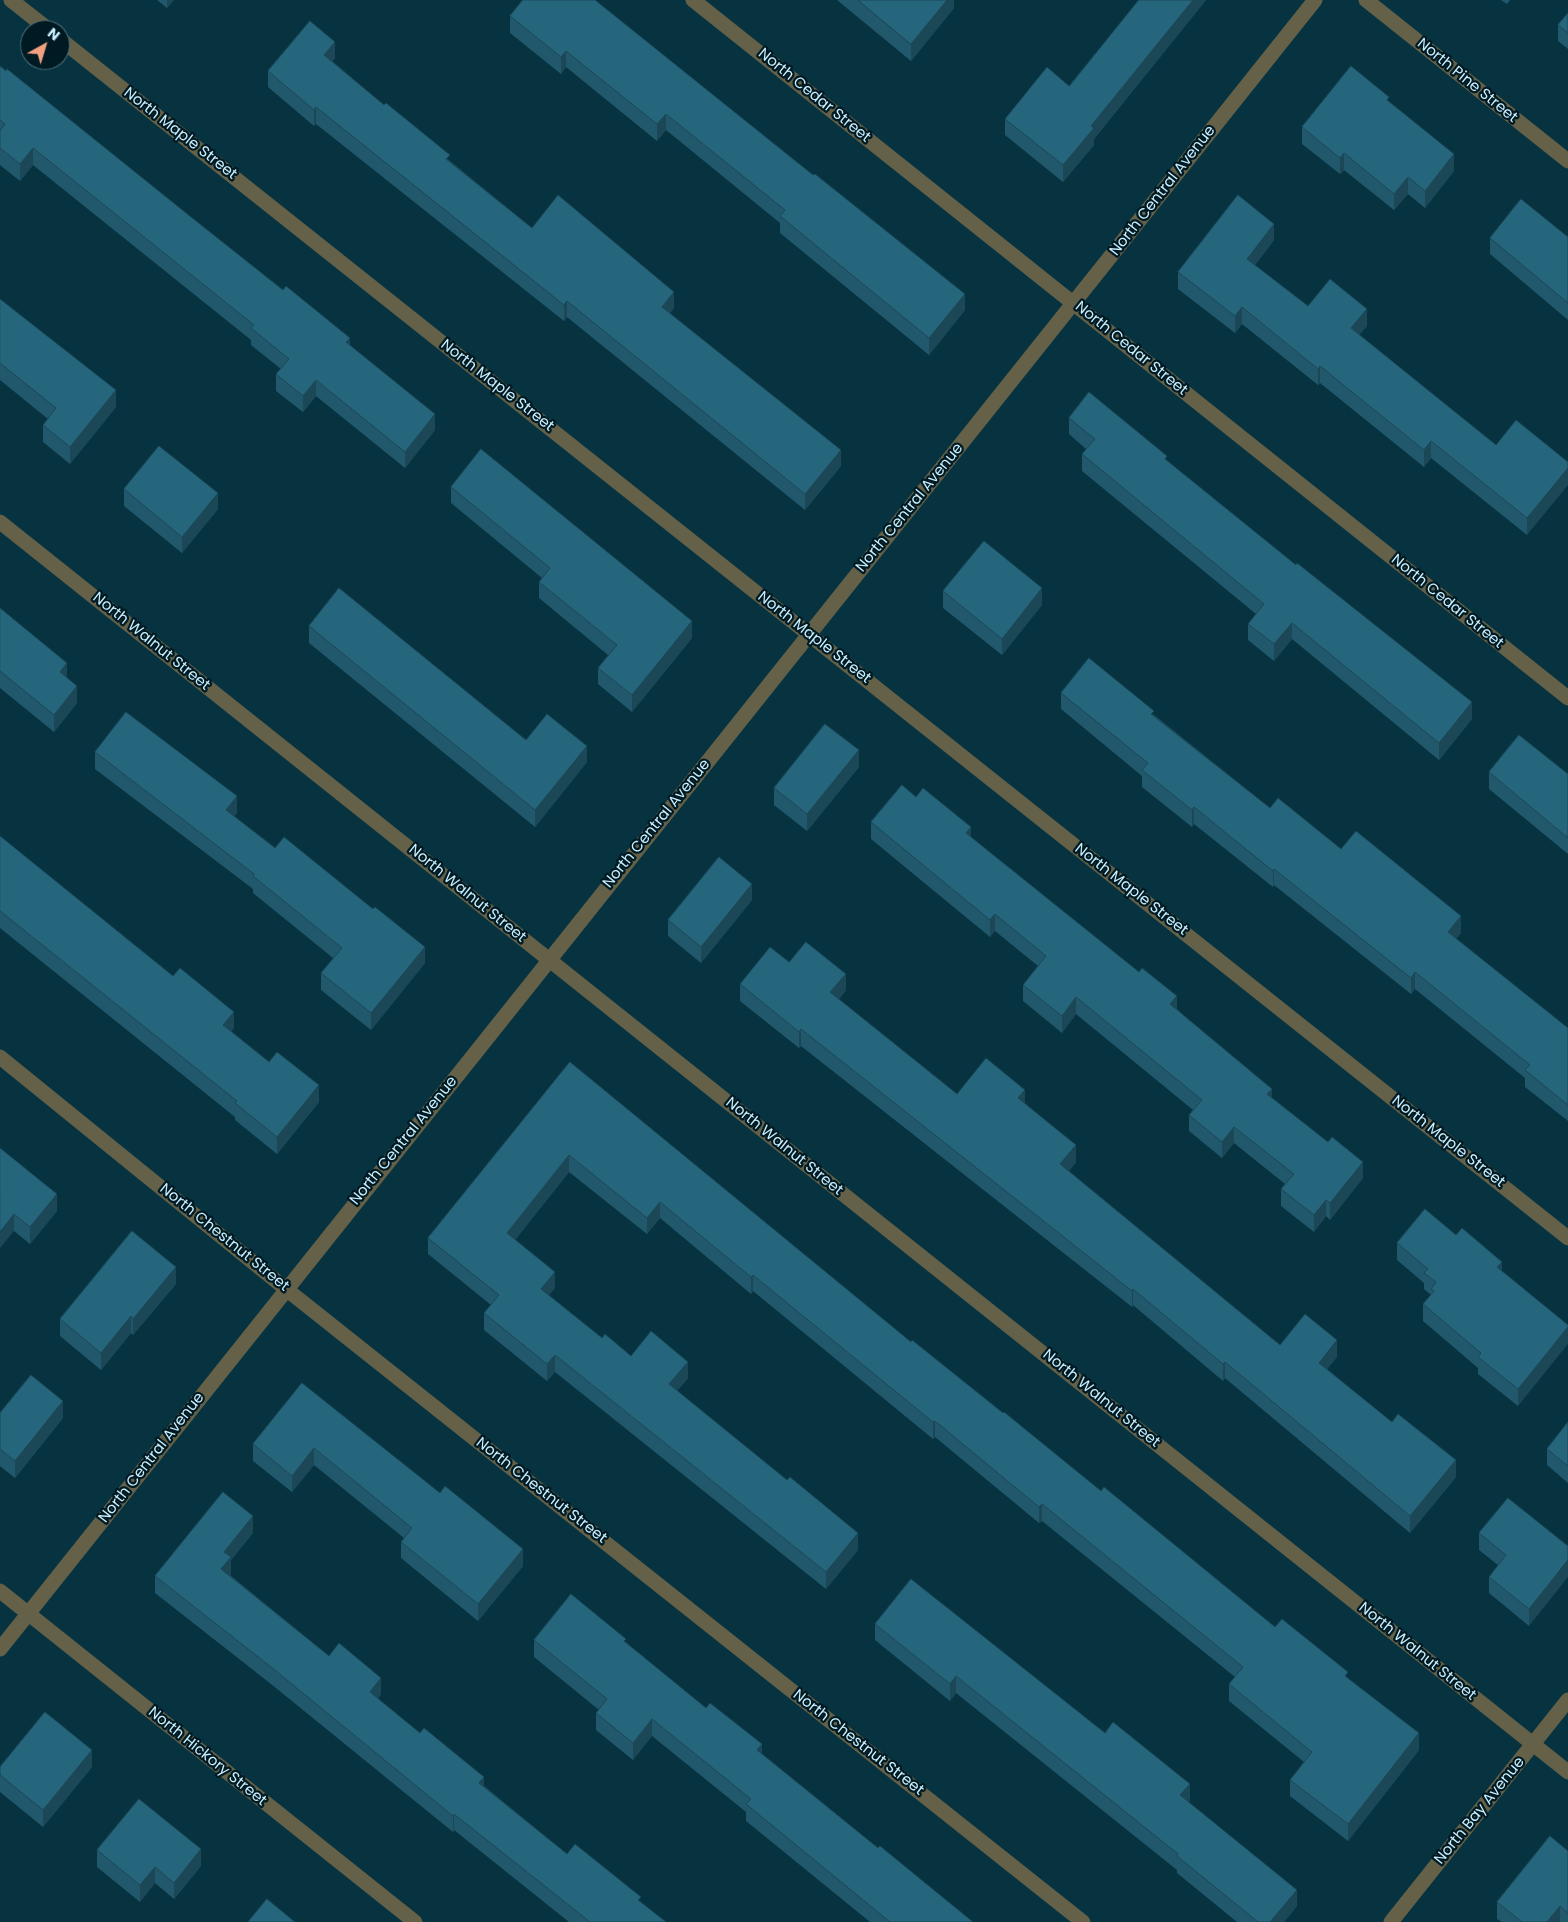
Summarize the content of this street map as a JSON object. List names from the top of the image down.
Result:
{
  "streets": {
    "street": [
      "North Pine Street",
      "North Cedar Street",
      "North Maple Street",
      "North Central Avenue",
      "North Walnut Street",
      "North Chestnut Street",
      "North Hickory Street",
      "North Bay Avenue"
    ]
  },
  "crossings": [
    ["North Cedar Street", "North Central Avenue"],
    ["North Maple Street", "North Central Avenue"],
    ["North Central Avenue", "North Walnut Street"],
    ["North Central Avenue", "North Chestnut Street"],
    ["North Central Avenue", "North Hickory Street"],
    ["North Walnut Street", "North Bay Avenue"]
  ],
  "north": "top right"
}
